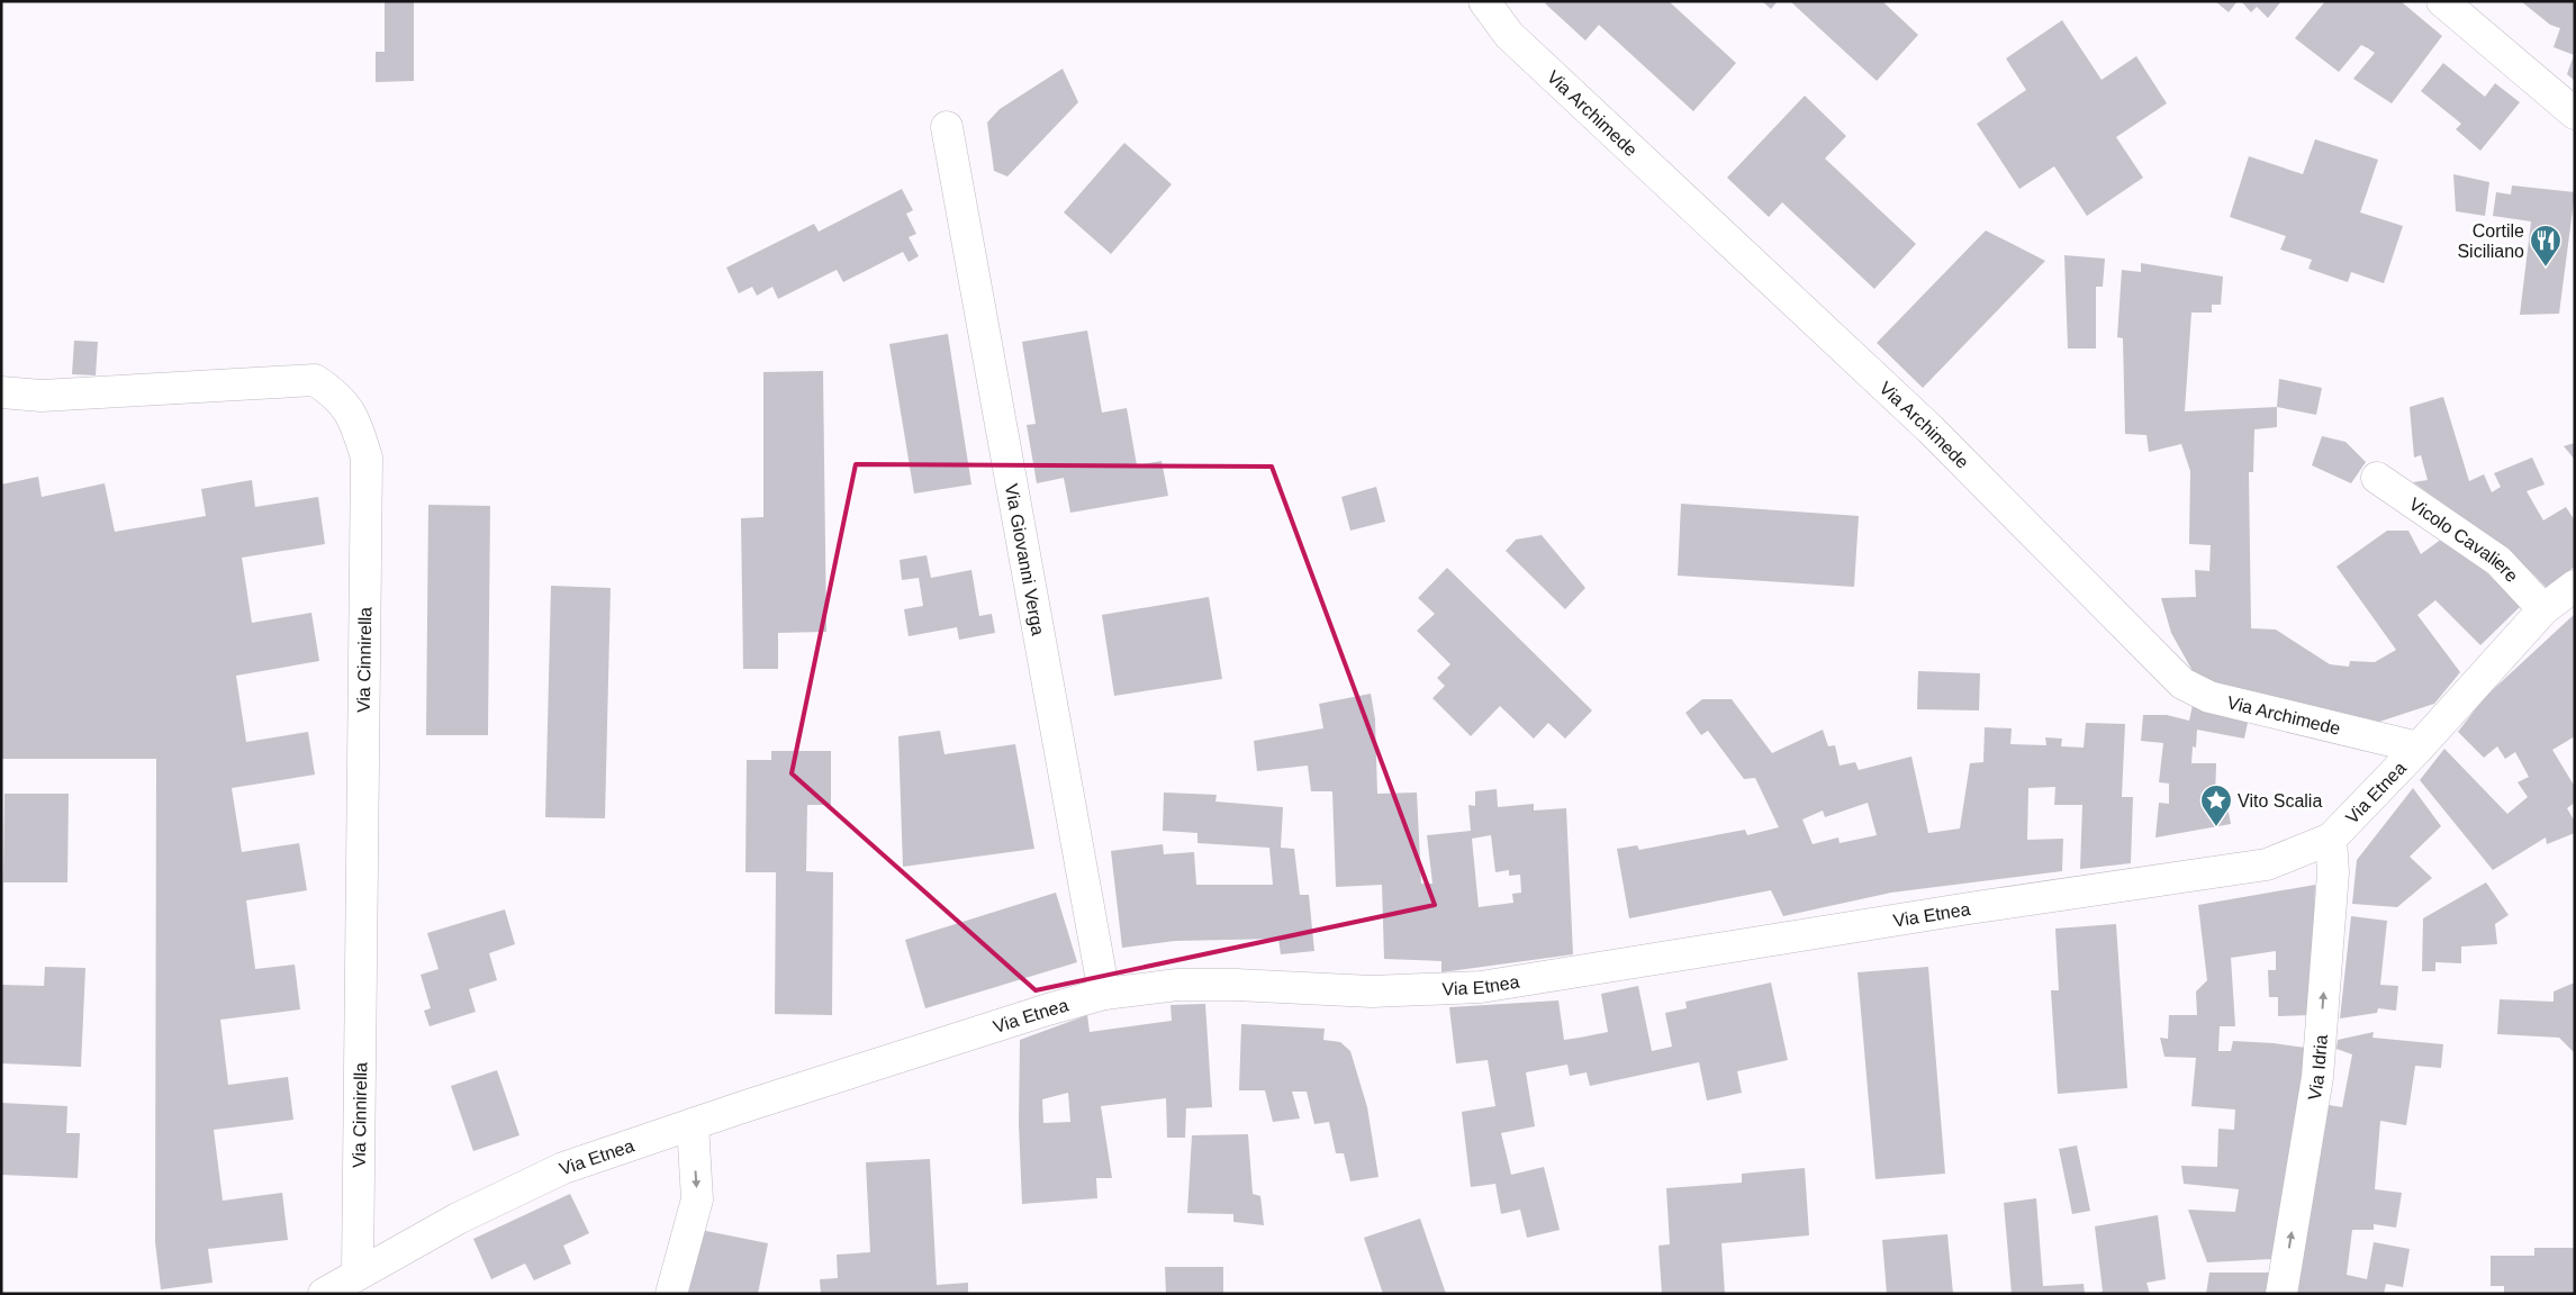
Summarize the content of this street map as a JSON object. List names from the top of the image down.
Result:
{
  "streets": {
    "street": [
      "Via Archimede",
      "Vicolo Cavaliere",
      "Via Giovanni Verga",
      "Via Cinnirella",
      "Via Etnea",
      "Via Idria"
    ]
  },
  "crossings": [
    ["Via Archimede", "Via Etnea"],
    ["Vicolo Cavaliere", "Via Etnea"],
    ["Via Giovanni Verga", "Via Etnea"],
    ["Via Cinnirella", "Via Etnea"],
    ["Via Etnea", "Via Idria"]
  ],
  "one_way": ["Via Idria"],
  "places": {
    "restaurant": ["Cortile Siciliano"],
    "place": ["Vito Scalia"]
  }
}
